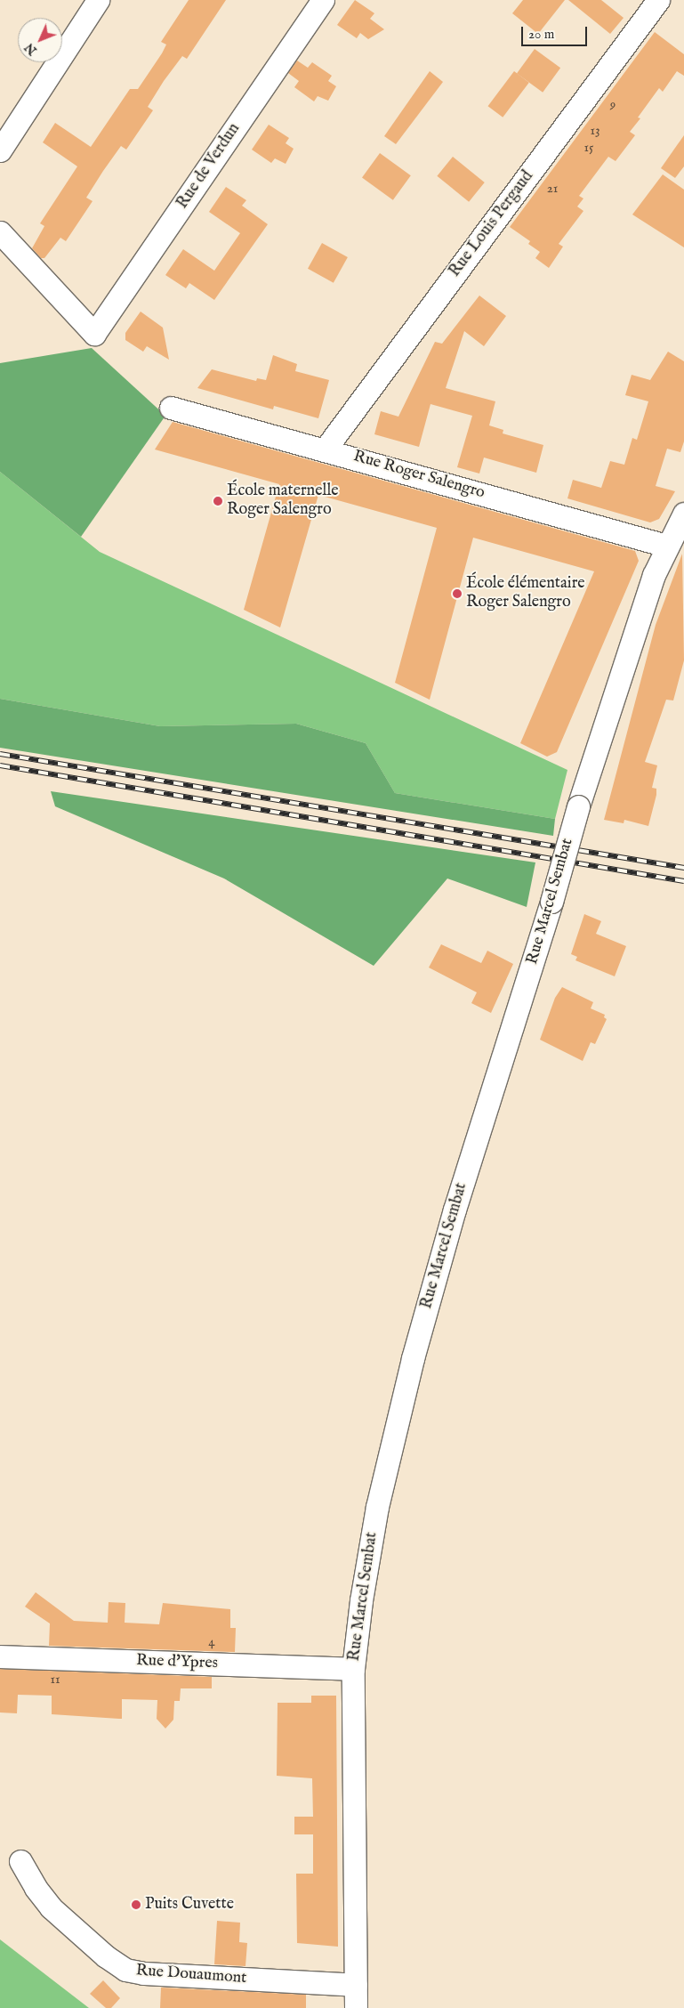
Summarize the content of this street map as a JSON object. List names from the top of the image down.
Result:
{
  "streets": {
    "street": [
      "Rue de Verdun",
      "Rue Louis Pergaud",
      "Rue Roger Salengro",
      "Rue Marcel Sembat",
      "Rue d'Ypres",
      "Rue Douaumont"
    ]
  },
  "crossings": [
    ["Rue Louis Pergaud", "Rue Roger Salengro"],
    ["Rue Roger Salengro", "Rue Marcel Sembat"],
    ["Rue Marcel Sembat", "Rue d'Ypres"],
    ["Rue Marcel Sembat", "Rue Douaumont"]
  ],
  "places": ["École maternelle Roger Salengro", "École élémentaire Roger Salengro", "Puits Cuvette"],
  "house_numbers": [
    "9",
    "13",
    "15",
    "21",
    "4",
    "11"
  ],
  "scale_bar": "20 m",
  "north": "bottom left"
}
